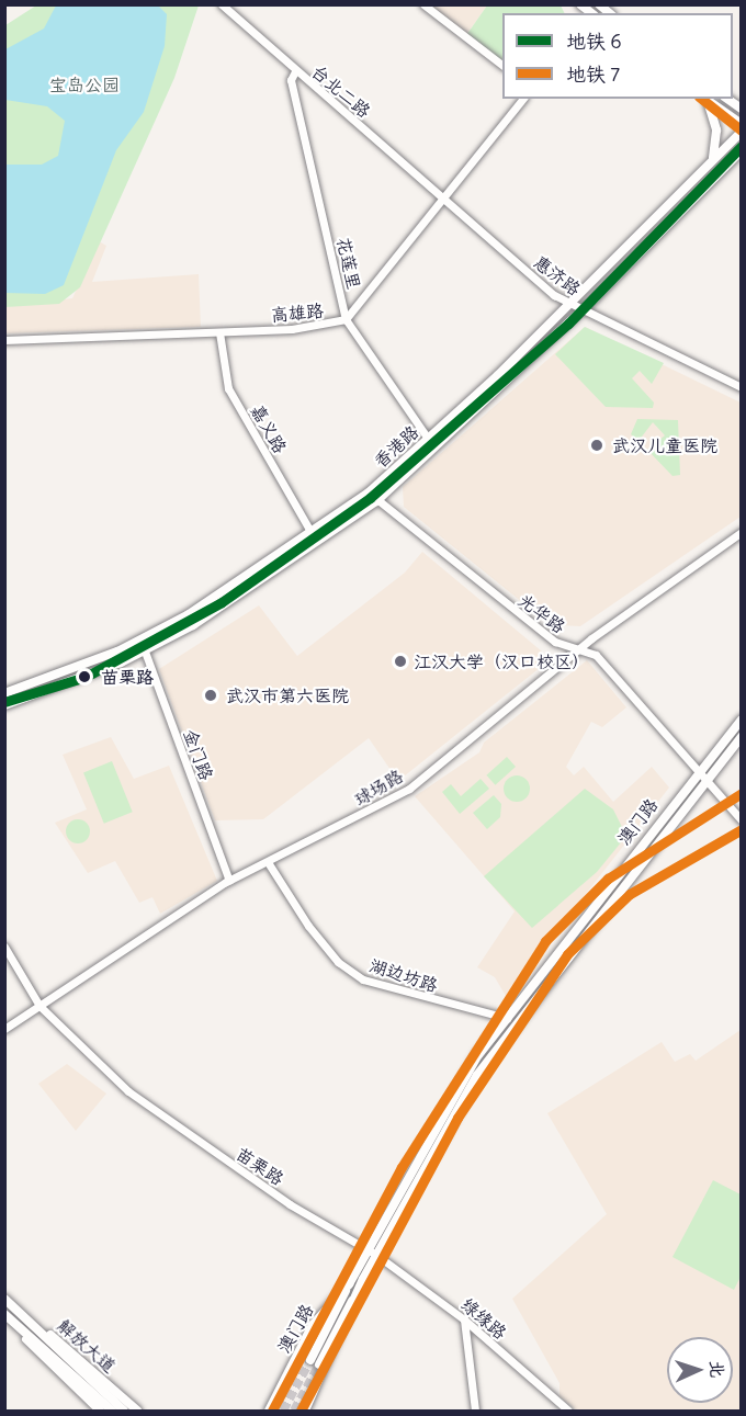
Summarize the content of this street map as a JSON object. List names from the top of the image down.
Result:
{
  "streets": {
    "main road": ["香港路", "澳门路", "解放大道"],
    "street": [
      "台北二路",
      "花莲里",
      "惠济路",
      "高雄路",
      "嘉义路",
      "光华路",
      "金门路",
      "球场路",
      "湖边坊路",
      "苗栗路",
      "绿缘路"
    ]
  },
  "crossings": [
    ["台北二路", "花莲里"],
    ["台北二路", "惠济路"],
    ["台北二路", "高雄路"],
    ["花莲里", "高雄路"],
    ["花莲里", "香港路"],
    ["惠济路", "高雄路"],
    ["惠济路", "香港路"],
    ["高雄路", "嘉义路"],
    ["嘉义路", "香港路"],
    ["香港路", "光华路"],
    ["香港路", "金门路"],
    ["光华路", "球场路"],
    ["光华路", "澳门路"],
    ["金门路", "球场路"],
    ["球场路", "湖边坊路"],
    ["球场路", "苗栗路"],
    ["澳门路", "湖边坊路"],
    ["澳门路", "苗栗路"],
    ["澳门路", "绿缘路"],
    ["苗栗路", "绿缘路"]
  ],
  "parks": ["宝岛公园"],
  "places": [
    "武汉儿童医院",
    "江汉大学（汉口校区）",
    "苗栗路",
    "武汉市第六医院"
  ],
  "lines": ["metro line 7", "metro line 6"],
  "legend": ["地铁 6", "地铁 7"],
  "north": "right"
}
